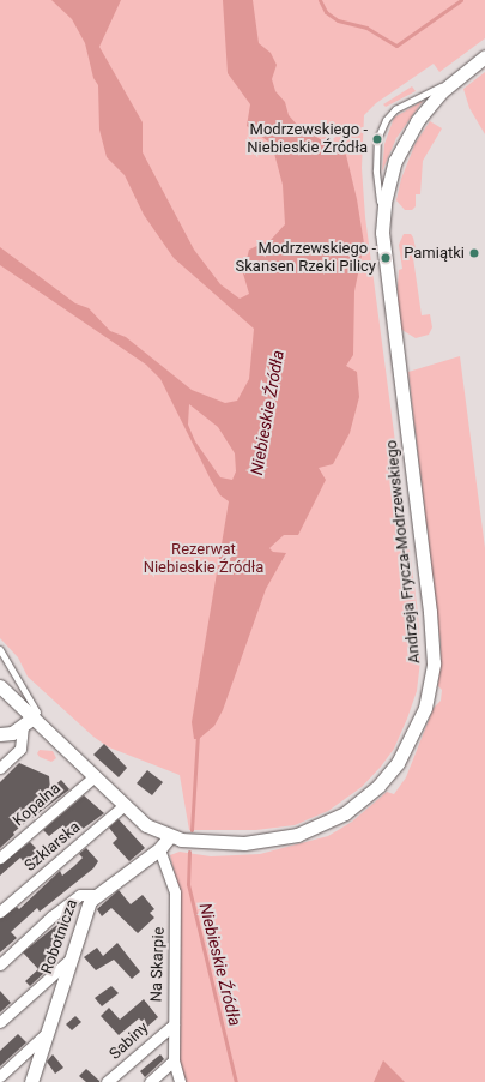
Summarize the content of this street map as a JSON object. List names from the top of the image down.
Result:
{
  "streets": {
    "street": [
      "Andrzeja Frycza-Modrzewskiego",
      "Kopalna",
      "Szklarska",
      "Robotnicza",
      "Na Skarpie",
      "Sabiny"
    ]
  },
  "crossings": [
    ["Andrzeja Frycza-Modrzewskiego", "Kopalna"],
    ["Andrzeja Frycza-Modrzewskiego", "Szklarska"],
    ["Andrzeja Frycza-Modrzewskiego", "Robotnicza"],
    ["Robotnicza", "Na Skarpie"],
    ["Na Skarpie", "Sabiny"]
  ],
  "water": ["Niebieskie Źródła"],
  "parks": ["Rezerwat Niebieskie Źródła"],
  "places": ["Modrzewskiego - Niebieskie Źródła", "Pamiątki", "Modrzewskiego - Skansen Rzeki Pilicy"]
}
